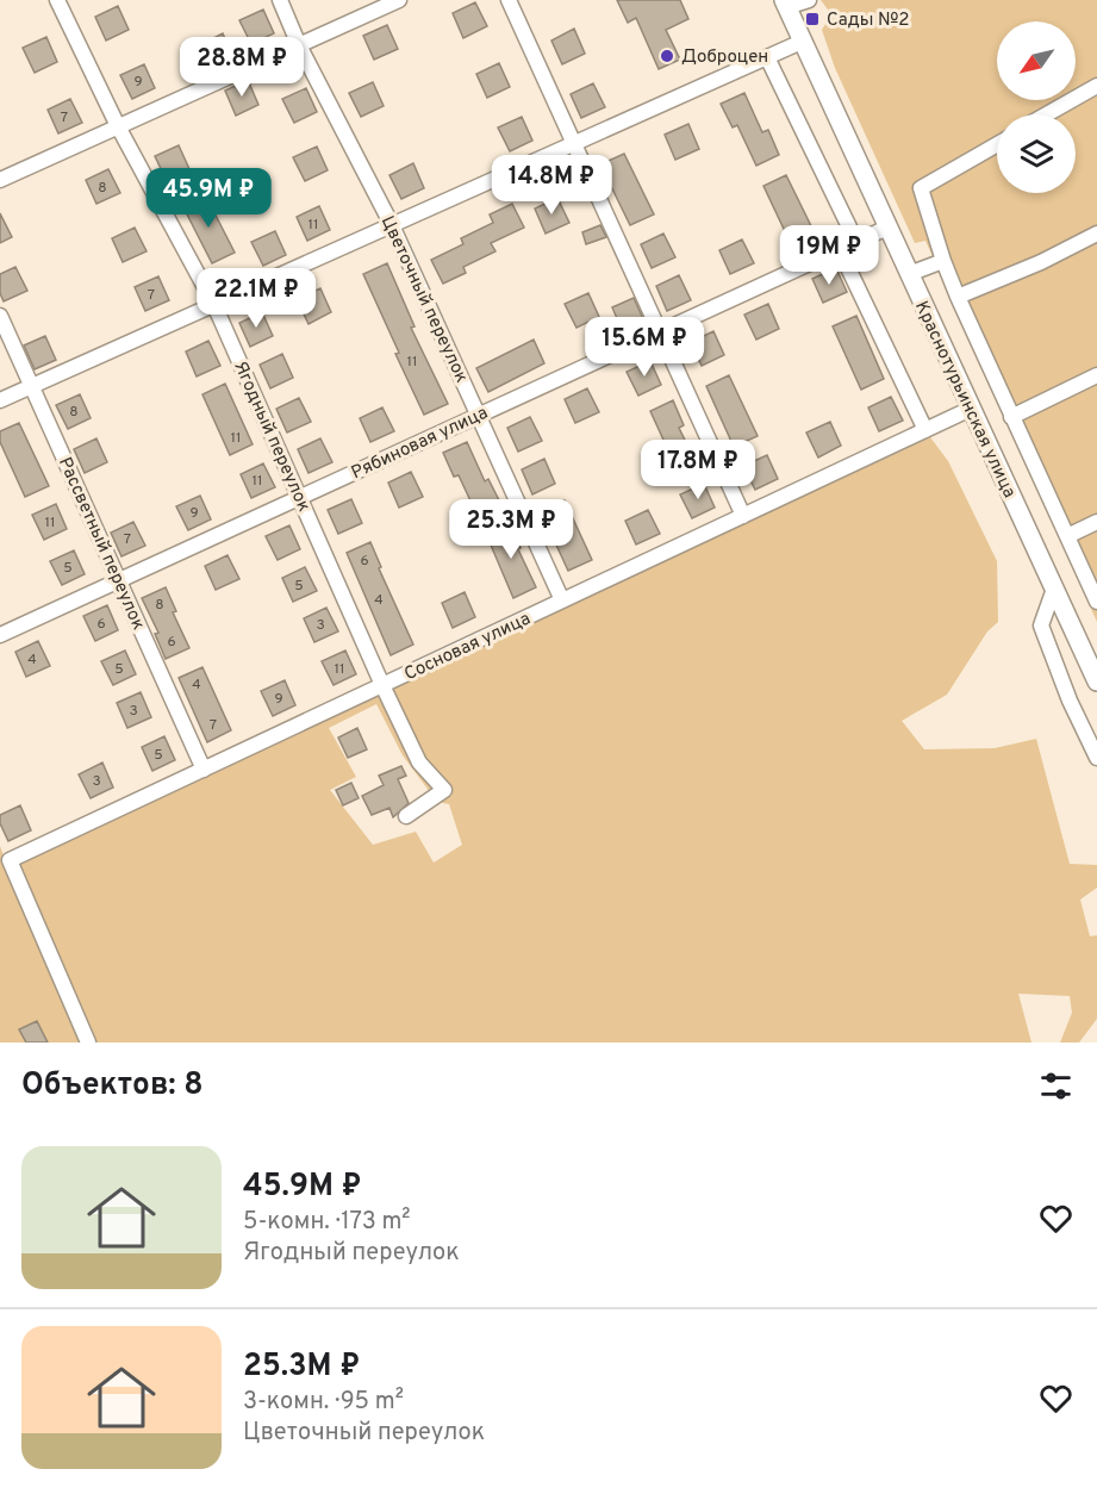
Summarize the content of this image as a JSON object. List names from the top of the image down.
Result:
{
  "streets": {
    "main road": ["Краснотурьинская улица"],
    "street": [
      "Цветочный переулок",
      "Ягодный переулок",
      "Рябиновая улица",
      "Рассветный переулок",
      "Сосновая улица"
    ]
  },
  "crossings": [
    ["Цветочный переулок", "Рябиновая улица"],
    ["Цветочный переулок", "Сосновая улица"],
    ["Краснотурьинская улица", "Рябиновая улица"],
    ["Краснотурьинская улица", "Сосновая улица"],
    ["Ягодный переулок", "Рябиновая улица"],
    ["Ягодный переулок", "Сосновая улица"],
    ["Рябиновая улица", "Рассветный переулок"],
    ["Рассветный переулок", "Сосновая улица"]
  ],
  "places": {
    "transit": ["Сады №2"],
    "other": ["Доброцен"]
  },
  "house_numbers": [
    "9",
    "7",
    "8",
    "11",
    "7",
    "11",
    "8",
    "11",
    "11",
    "9",
    "11",
    "7",
    "6",
    "5",
    "5",
    "4",
    "8",
    "6",
    "3",
    "6",
    "4",
    "5",
    "11",
    "4",
    "9",
    "3",
    "7",
    "5",
    "3"
  ],
  "north": "bottom left",
  "page": {
    "price": [
      "28.8M ₽",
      "14.8M ₽",
      "45.9M ₽",
      "19M ₽",
      "22.1M ₽",
      "15.6M ₽",
      "17.8M ₽",
      "25.3M ₽"
    ],
    "heading": "Объектов: 8",
    "list": [
      {
        "name": "45.9M ₽",
        "note": "5-комн. · 173 m² · Ягодный переулок"
      },
      {
        "name": "25.3M ₽",
        "note": "3-комн. · 95 m² · Цветочный переулок"
      }
    ]
  }
}
